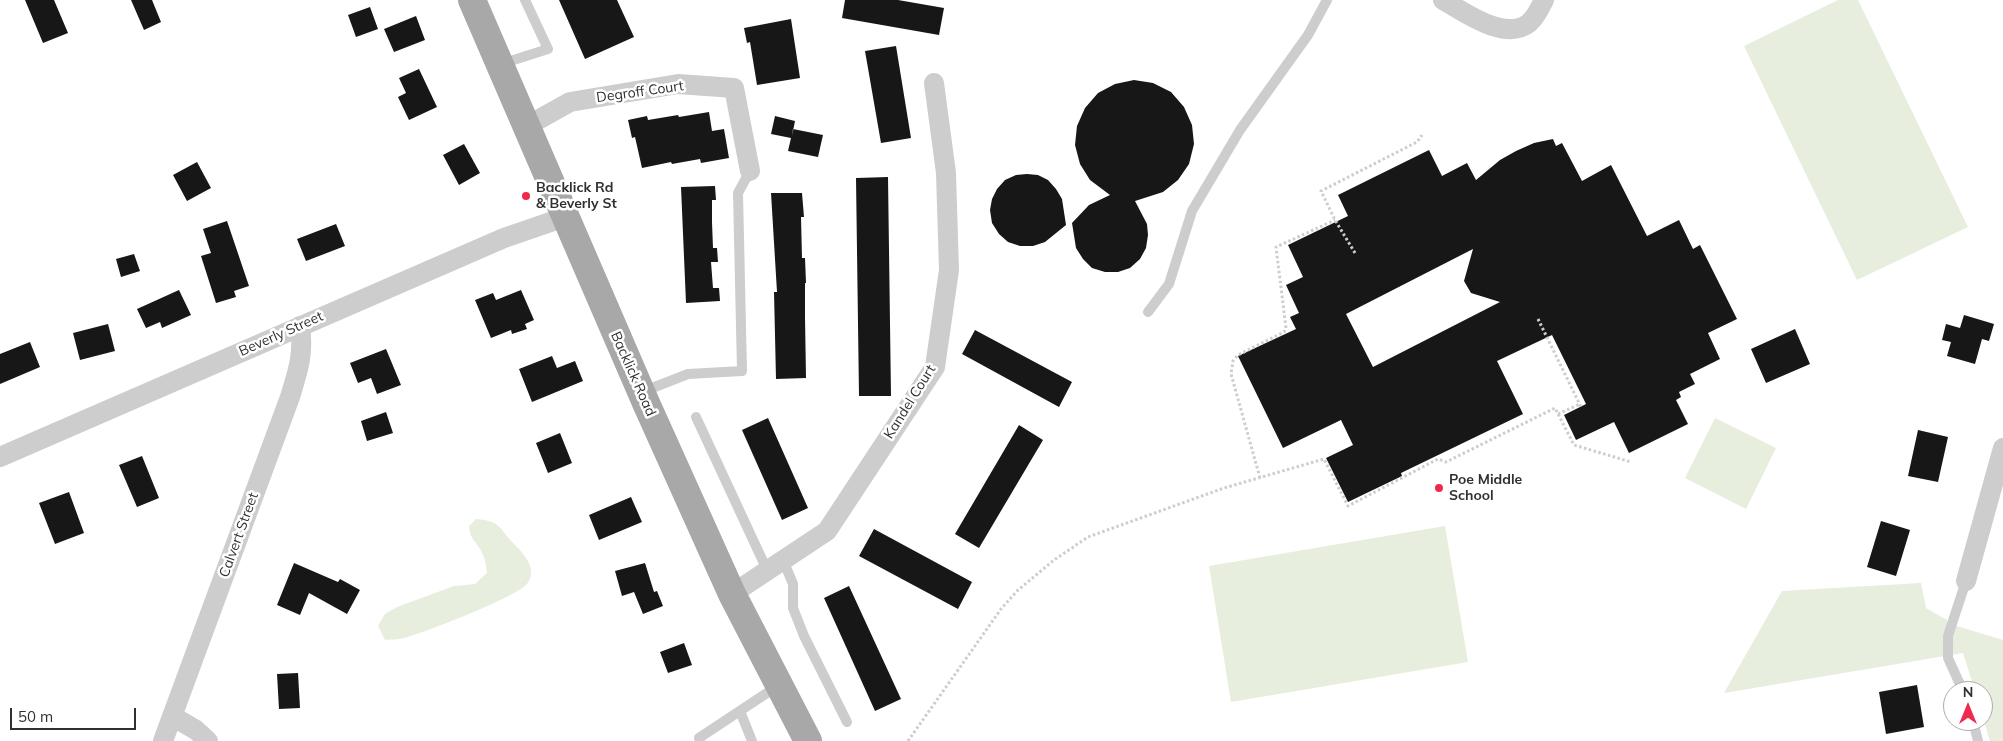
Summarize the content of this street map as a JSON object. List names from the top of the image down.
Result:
{
  "streets": {
    "main road": ["Backlick Road"],
    "street": [
      "Degroff Court",
      "Beverly Street",
      "Kandel Court",
      "Calvert Street"
    ]
  },
  "crossings": [
    ["Degroff Court", "Backlick Road"],
    ["Beverly Street", "Backlick Road"],
    ["Beverly Street", "Calvert Street"],
    ["Backlick Road", "Kandel Court"]
  ],
  "places": ["Backlick Rd & Beverly St", "Poe Middle School"],
  "scale_bar": "50 m",
  "north": "top"
}
